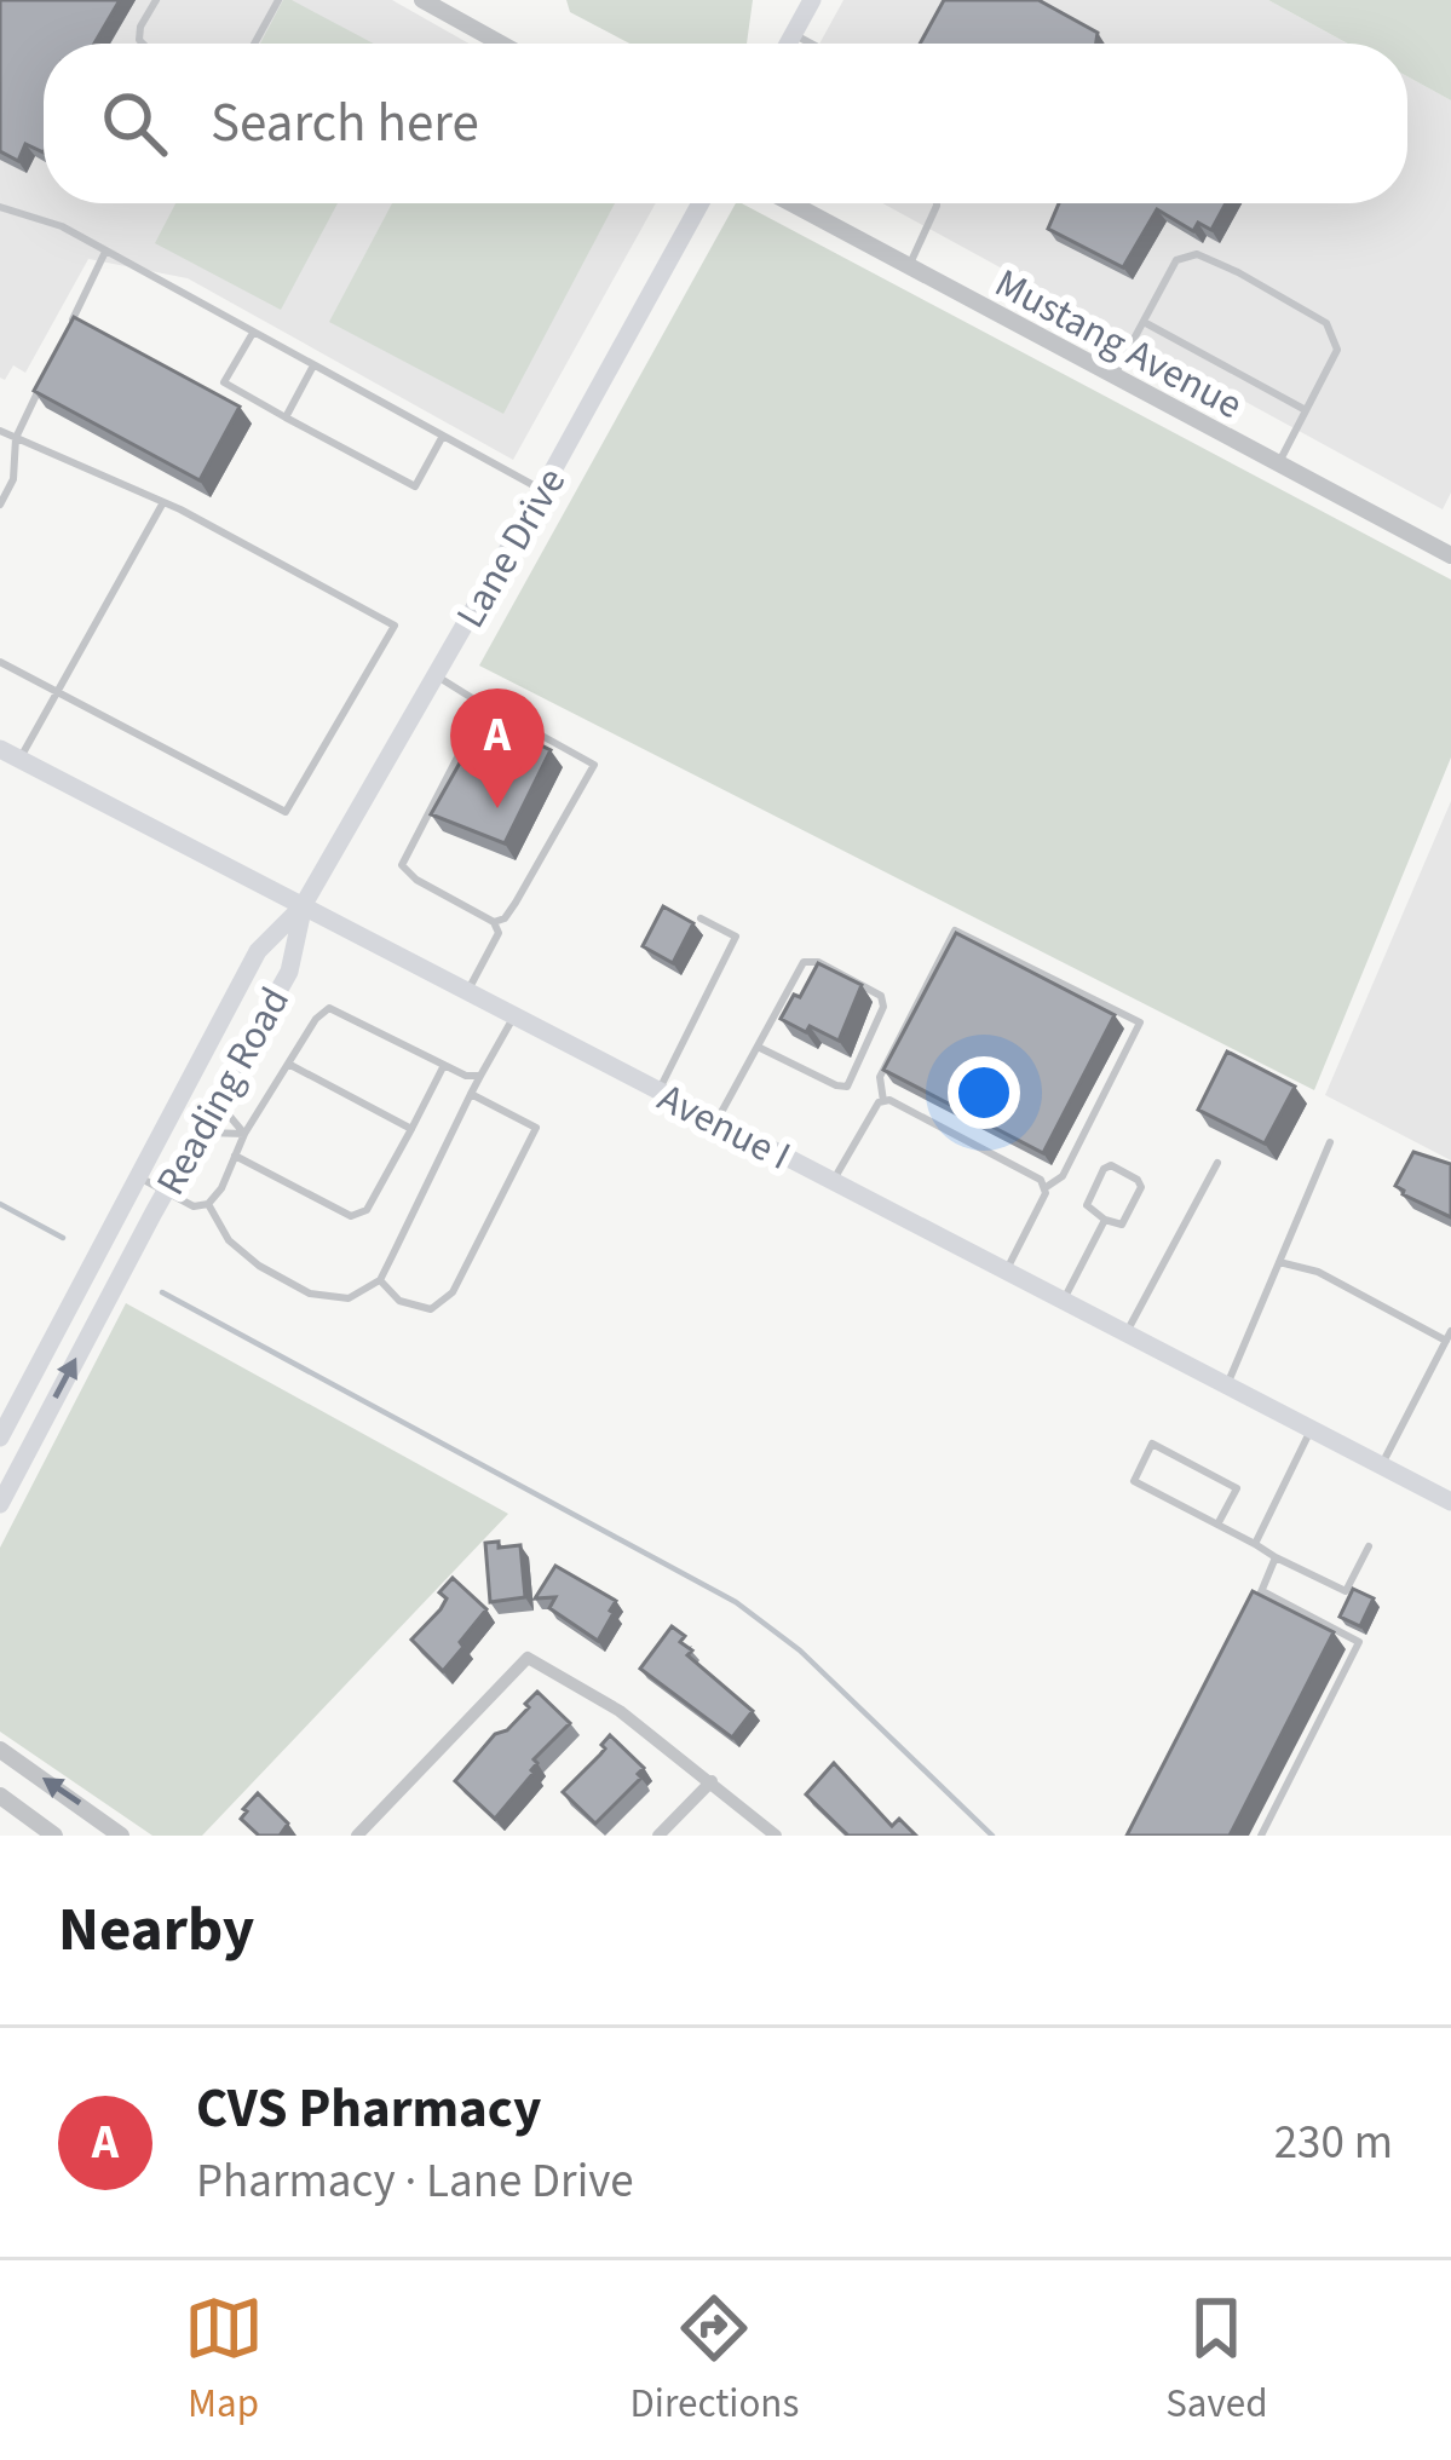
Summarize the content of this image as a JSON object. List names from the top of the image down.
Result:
{
  "streets": {
    "main road": ["Lane Drive", "Reading Road", "Avenue I"],
    "street": ["Mustang Avenue"]
  },
  "crossings": [
    ["Lane Drive", "Reading Road"],
    ["Lane Drive", "Avenue I"],
    ["Reading Road", "Avenue I"]
  ],
  "page": {
    "search": "Search here",
    "pins": "A",
    "heading": "Nearby",
    "list": [
      {
        "mark": "A",
        "name": "CVS Pharmacy",
        "note": "Pharmacy · Lane Drive",
        "value": "230 m"
      }
    ],
    "nav": ["Map", "Directions", "Saved"]
  }
}
